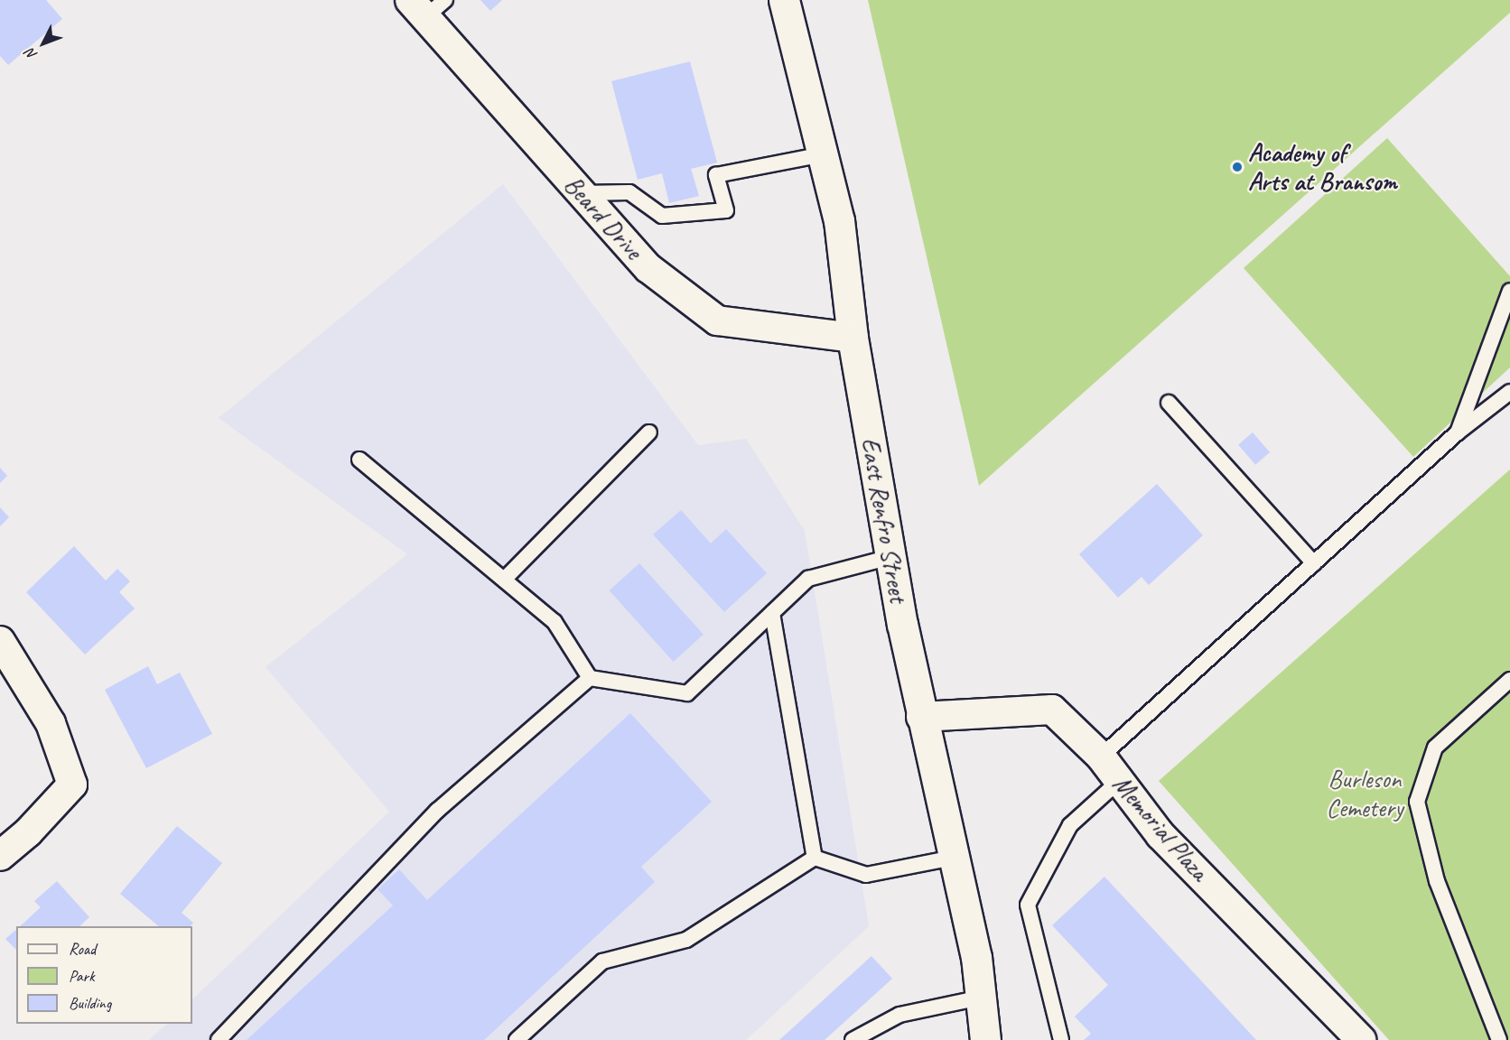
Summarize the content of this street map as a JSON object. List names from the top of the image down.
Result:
{
  "streets": {
    "main road": ["East Renfro Street"],
    "street": ["Beard Drive", "Memorial Plaza"]
  },
  "crossings": [
    ["Beard Drive", "East Renfro Street"],
    ["East Renfro Street", "Memorial Plaza"]
  ],
  "parks": ["Burleson Cemetery"],
  "places": ["Academy of Arts at Bransom"],
  "legend": ["Road", "Park", "Building"],
  "north": "bottom left"
}
